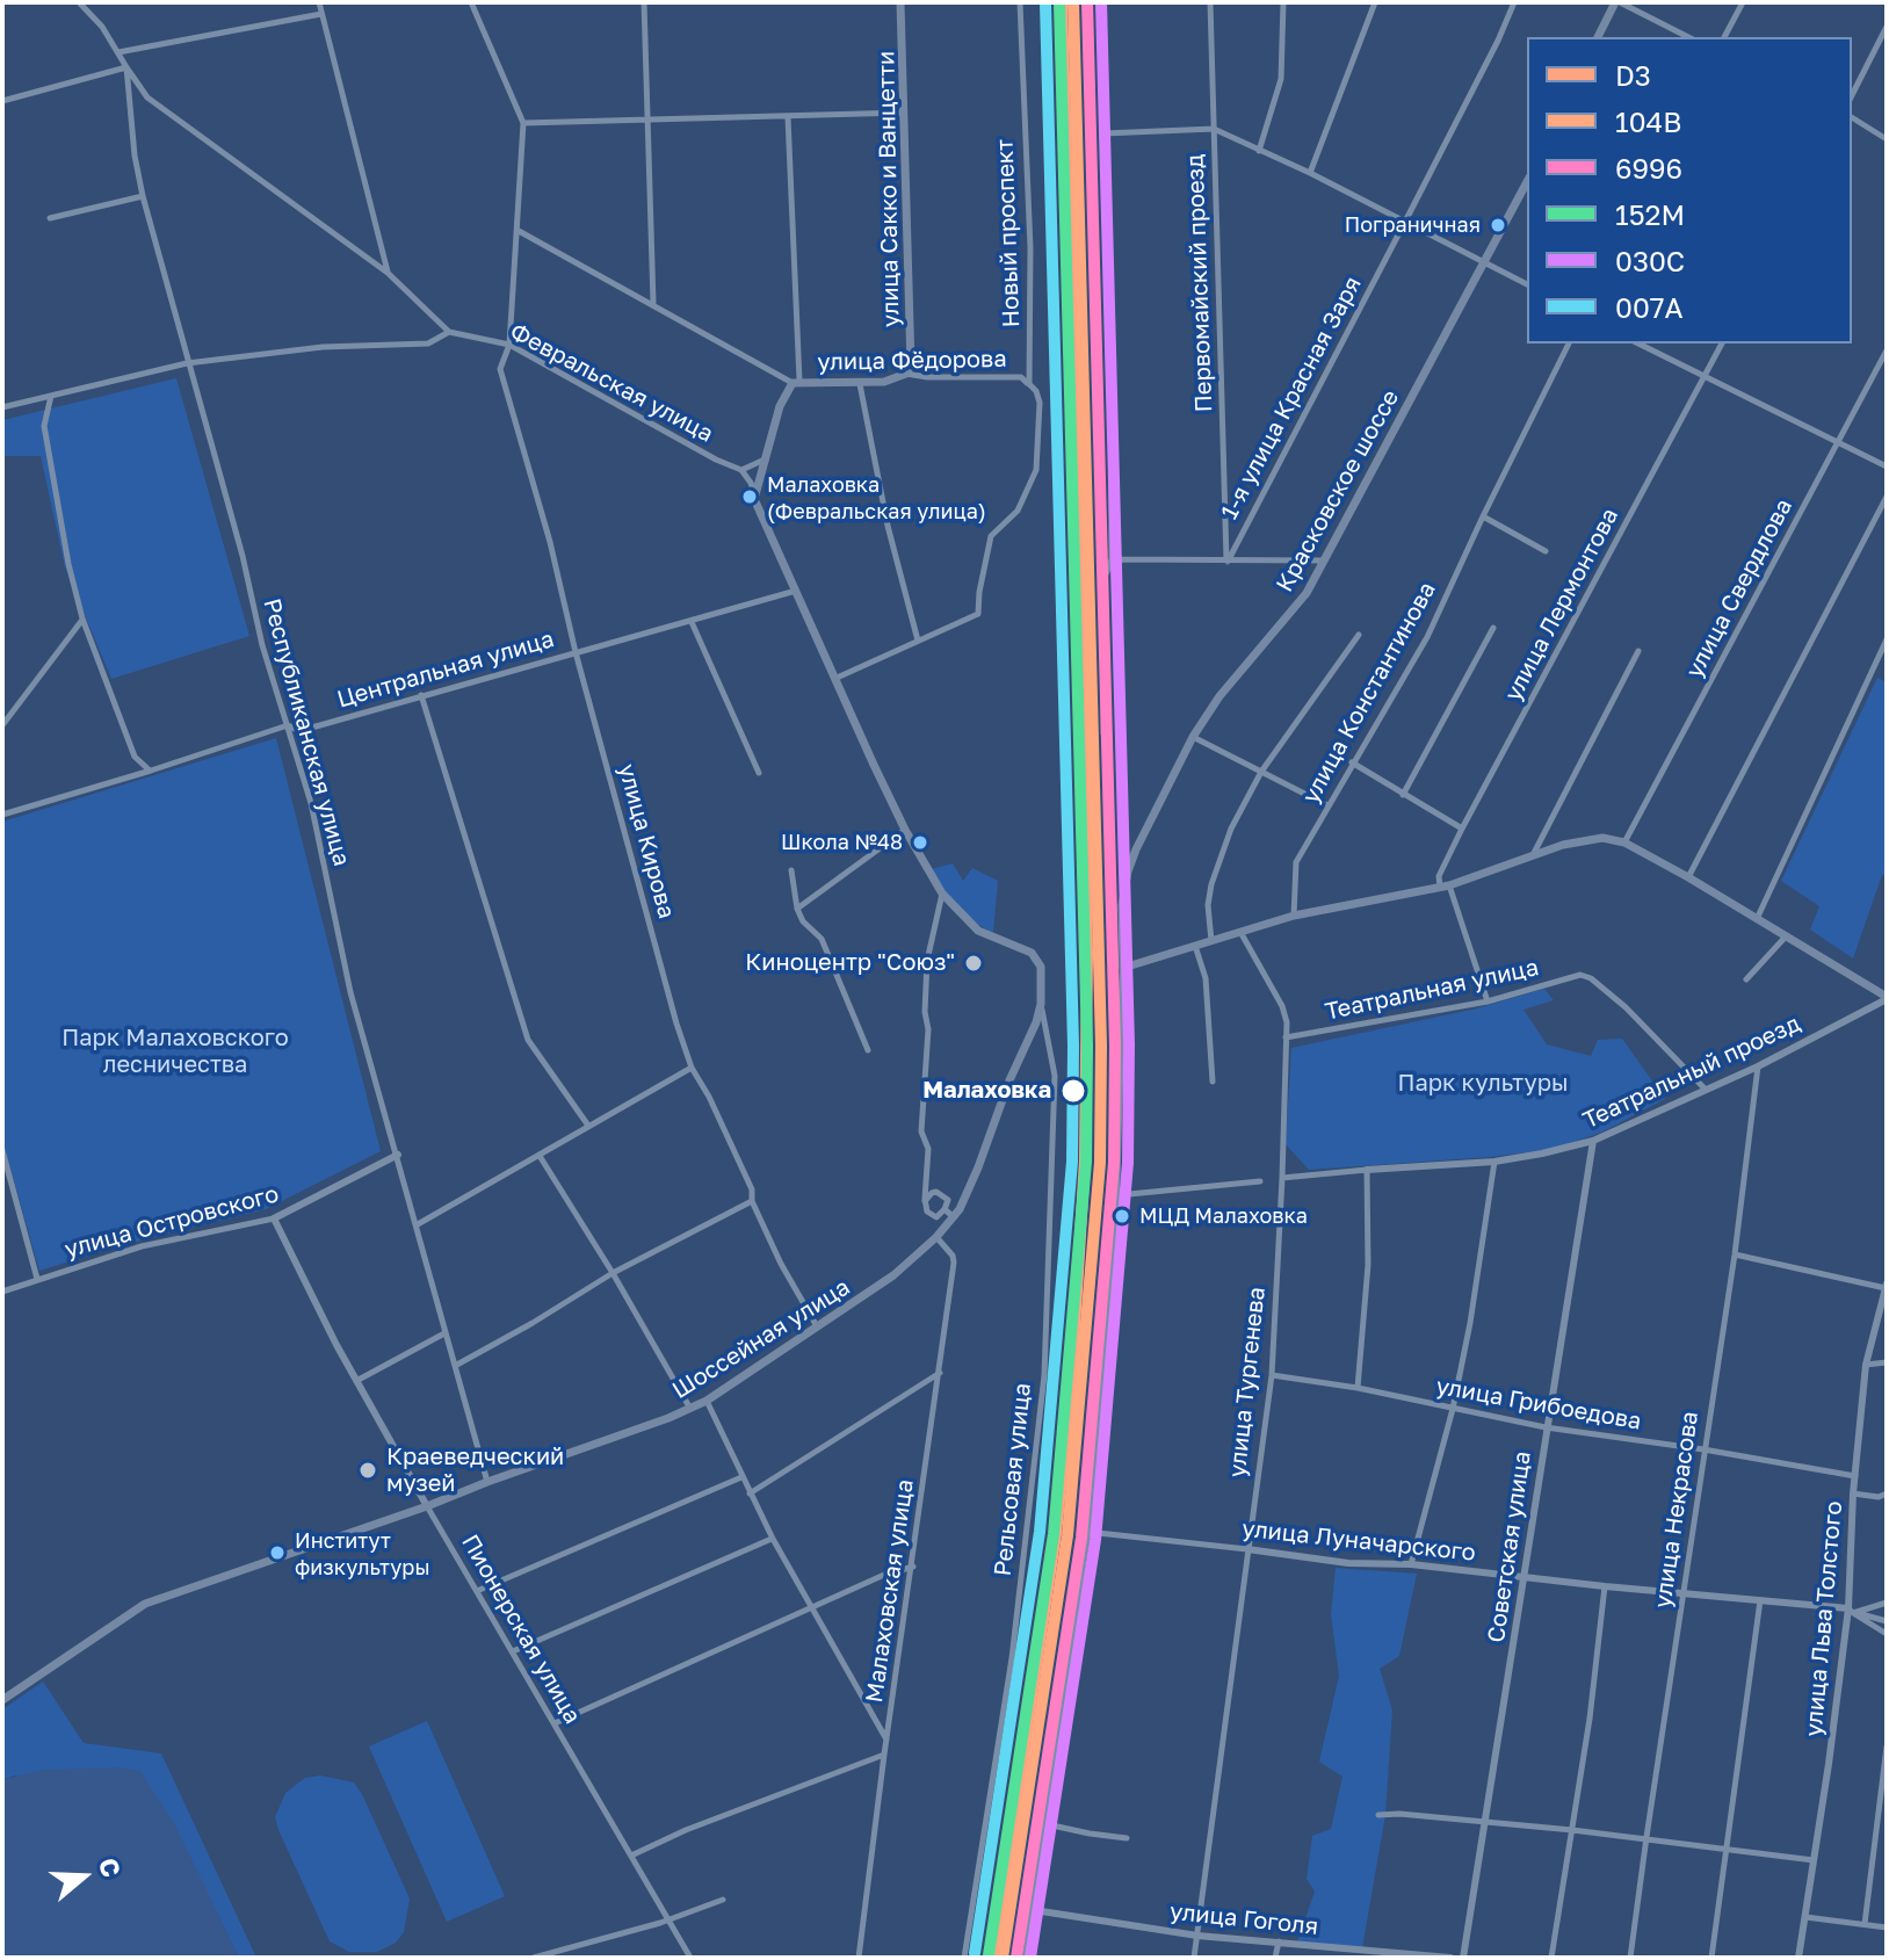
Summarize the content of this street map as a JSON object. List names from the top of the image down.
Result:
{
  "streets": {
    "main road": [
      "улица Сакко и Ванцетти",
      "улица Фёдорова",
      "Красковское шоссе",
      "Шоссейная улица"
    ],
    "street": [
      "Новый проспект",
      "Первомайский проезд",
      "Февральская улица",
      "1-я улица Красная Заря",
      "улица Свердлова",
      "улица Лермонтова",
      "Центральная улица",
      "улица Константинова",
      "Республиканская улица",
      "улица Кирова",
      "Театральная улица",
      "Театральный проезд",
      "улица Островского",
      "улица Тургенева",
      "улица Грибоедова",
      "Рельсовая улица",
      "улица Некрасова",
      "улица Луначарского",
      "Советская улица",
      "Малаховская улица",
      "улица Льва Толстого",
      "Пионерская улица",
      "улица Гоголя"
    ]
  },
  "crossings": [
    ["улица Сакко и Ванцетти", "улица Фёдорова"],
    ["Новый проспект", "улица Фёдорова"],
    ["Первомайский проезд", "1-я улица Красная Заря"],
    ["Февральская улица", "Республиканская улица"],
    ["Февральская улица", "улица Кирова"],
    ["Центральная улица", "Республиканская улица"],
    ["Центральная улица", "улица Кирова"],
    ["Республиканская улица", "улица Островского"],
    ["Республиканская улица", "Шоссейная улица"],
    ["улица Кирова", "Шоссейная улица"],
    ["Театральная улица", "Театральный проезд"],
    ["Театральная улица", "улица Тургенева"],
    ["Театральный проезд", "улица Тургенева"],
    ["Театральный проезд", "улица Некрасова"],
    ["Театральный проезд", "Советская улица"],
    ["улица Островского", "Пионерская улица"],
    ["Шоссейная улица", "Рельсовая улица"],
    ["Шоссейная улица", "Малаховская улица"],
    ["Шоссейная улица", "Пионерская улица"],
    ["улица Тургенева", "улица Грибоедова"],
    ["улица Тургенева", "улица Луначарского"],
    ["улица Тургенева", "улица Гоголя"],
    ["улица Грибоедова", "улица Некрасова"],
    ["улица Грибоедова", "Советская улица"],
    ["улица Грибоедова", "улица Льва Толстого"],
    ["улица Некрасова", "улица Луначарского"],
    ["улица Луначарского", "Советская улица"],
    ["улица Луначарского", "улица Льва Толстого"]
  ],
  "parks": ["Парк Малаховского лесничества", "Парк культуры"],
  "places": [
    "Пограничная",
    "Малаховка (Февральская улица)",
    "Школа №48",
    "Киноцентр \"Союз\"",
    "Малаховка",
    "МЦД Малаховка",
    "Краеведческий музей",
    "Институт физкультуры"
  ],
  "lines": [
    "transit line D3",
    "transit line 104В",
    "transit line 6996",
    "transit line 152М",
    "transit line 030C",
    "transit line 007А"
  ],
  "legend": [
    "D3",
    "104В",
    "6996",
    "152М",
    "030C",
    "007А"
  ],
  "north": "right"
}
